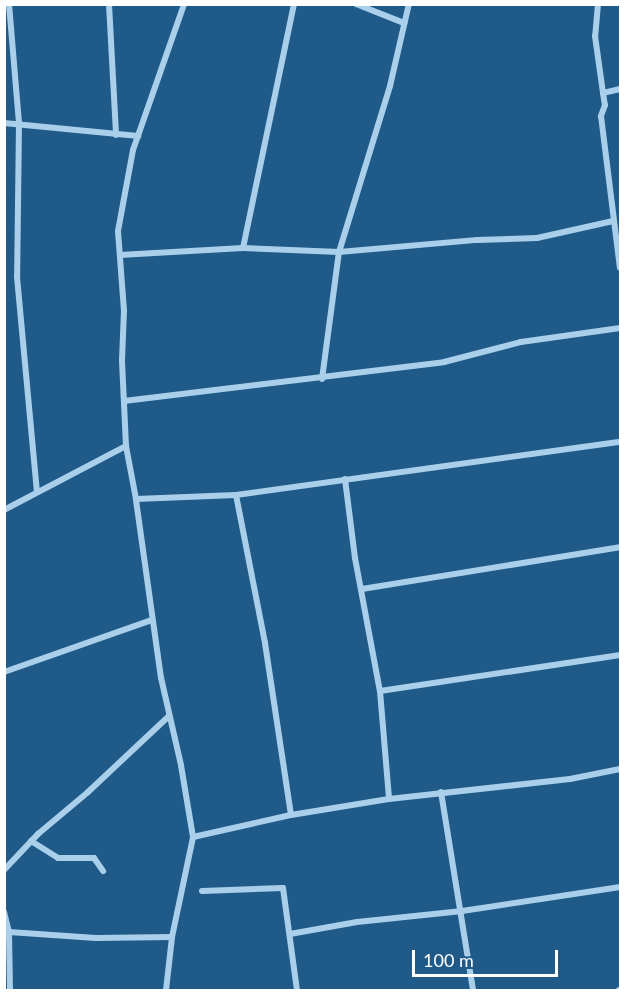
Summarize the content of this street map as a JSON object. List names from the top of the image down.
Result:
{
  "scale_bar": "100 m"
}
